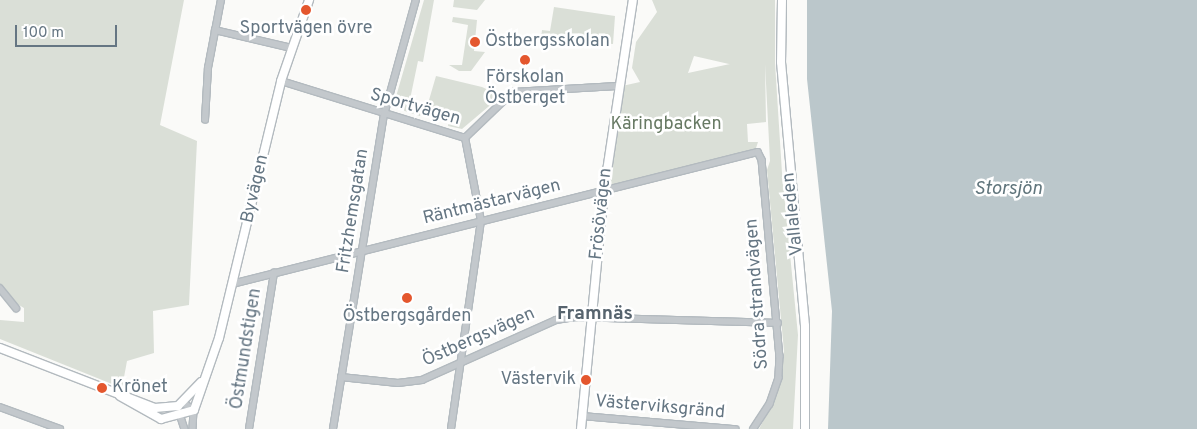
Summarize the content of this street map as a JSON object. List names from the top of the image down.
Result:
{
  "streets": {
    "street": [
      "Sportvägen",
      "Byvägen",
      "Räntmästarvägen",
      "Fritzhemsgatan",
      "Frösövägen",
      "Vallaleden",
      "Södra strandvägen",
      "Östbergsvägen",
      "Östmundstigen",
      "Västerviksgränd"
    ]
  },
  "crossings": [
    ["Sportvägen", "Byvägen"],
    ["Sportvägen", "Fritzhemsgatan"],
    ["Sportvägen", "Frösövägen"],
    ["Byvägen", "Räntmästarvägen"],
    ["Räntmästarvägen", "Fritzhemsgatan"],
    ["Räntmästarvägen", "Frösövägen"],
    ["Räntmästarvägen", "Södra strandvägen"],
    ["Räntmästarvägen", "Östmundstigen"],
    ["Fritzhemsgatan", "Östbergsvägen"],
    ["Frösövägen", "Östbergsvägen"],
    ["Frösövägen", "Västerviksgränd"],
    ["Södra strandvägen", "Östbergsvägen"]
  ],
  "districts": ["Framnäs"],
  "water": ["Storsjön"],
  "parks": ["Käringbacken"],
  "places": [
    "Sportvägen övre",
    "Östbergsskolan",
    "Förskolan Östberget",
    "Östbergsgården",
    "Västervik",
    "Krönet"
  ],
  "scale_bar": "100 m"
}
